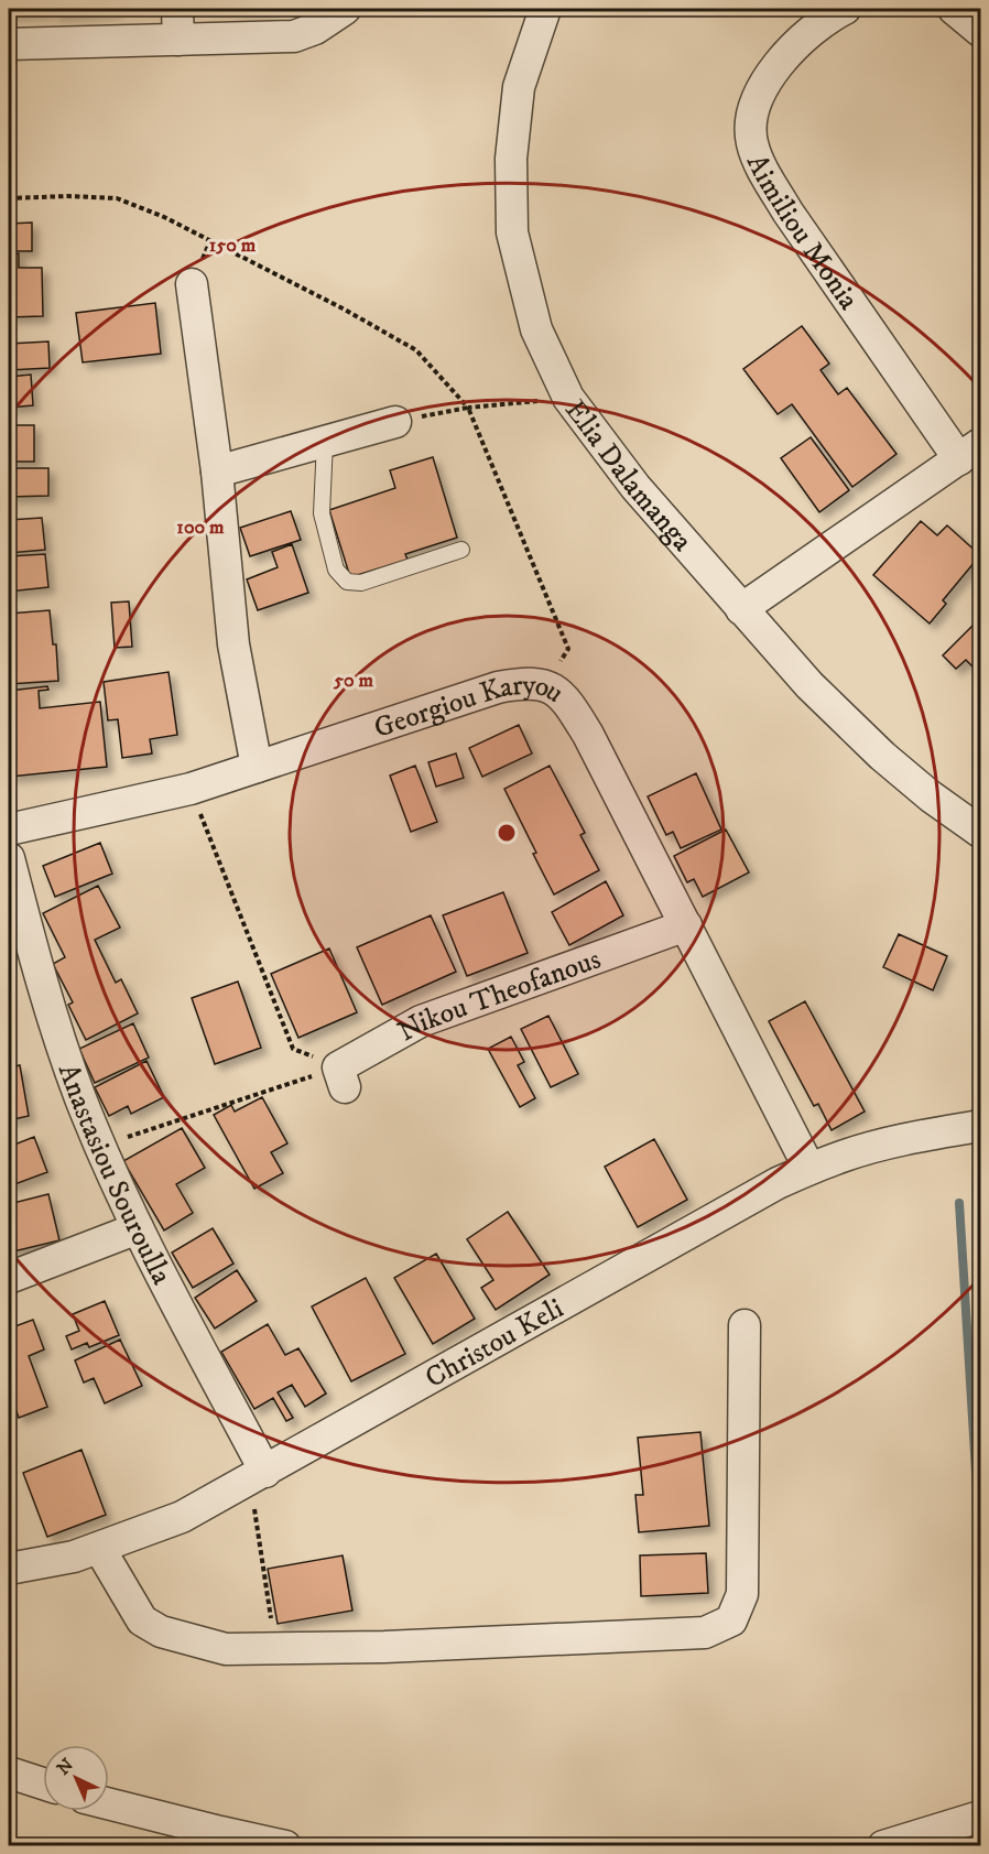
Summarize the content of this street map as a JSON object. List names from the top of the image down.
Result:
{
  "streets": {
    "street": [
      "Aimiliou Monia",
      "Elia Dalamanga",
      "Georgiou Karyou",
      "Nikou Theofanous",
      "Anastasiou Souroulla",
      "Christou Keli"
    ]
  },
  "crossings": [
    ["Aimiliou Monia", "Elia Dalamanga"],
    ["Georgiou Karyou", "Nikou Theofanous"],
    ["Georgiou Karyou", "Christou Keli"],
    ["Anastasiou Souroulla", "Christou Keli"]
  ],
  "north": "top left",
  "rings": ["150 m", "100 m", "50 m"]
}
